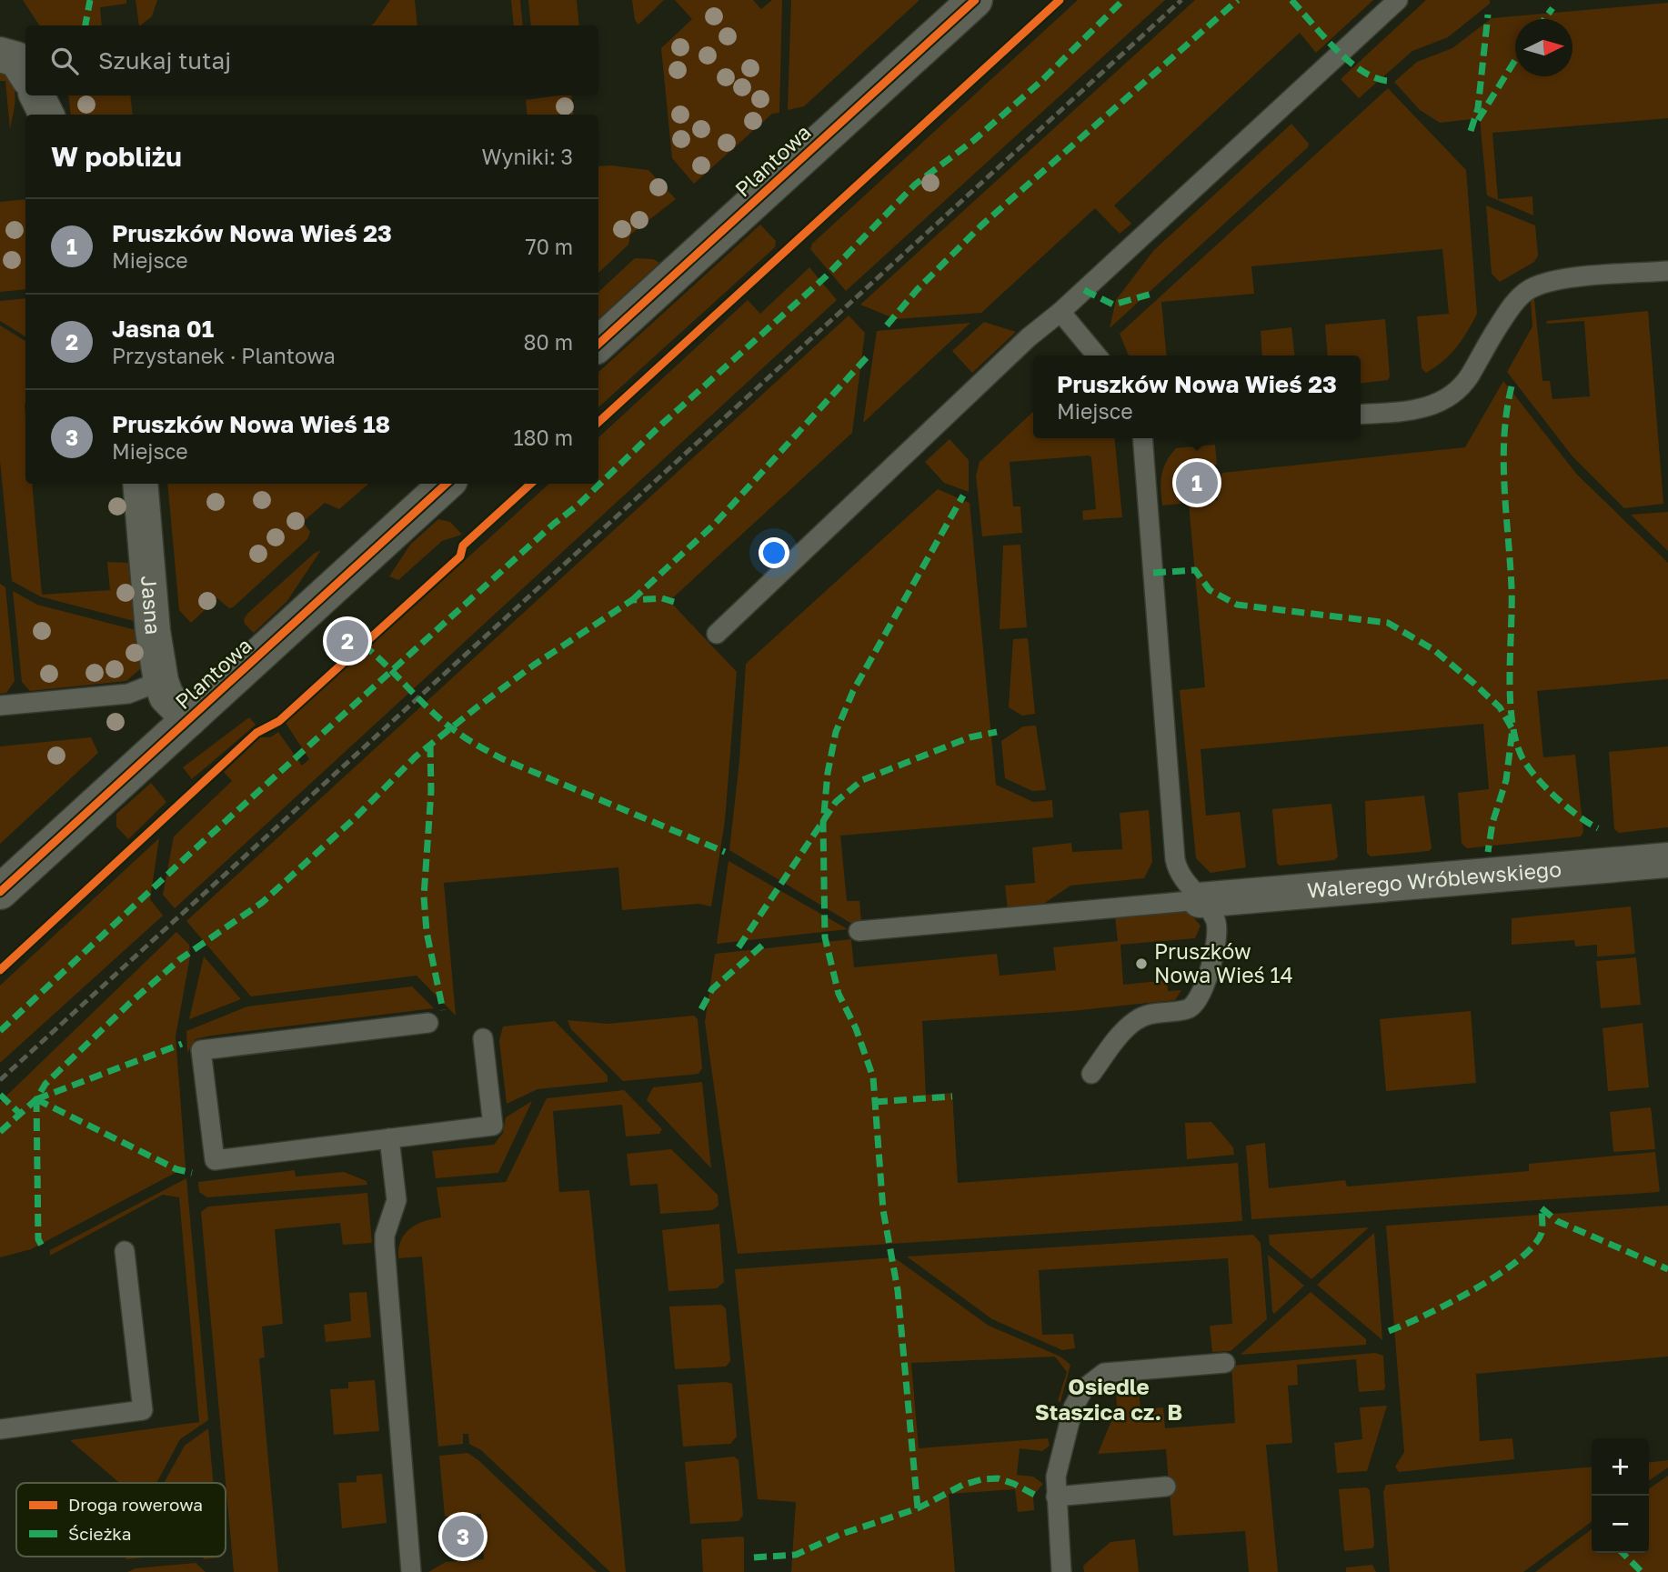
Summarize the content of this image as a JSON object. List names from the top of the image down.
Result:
{
  "streets": {
    "street": ["Plantowa", "Jasna", "Walerego Wróblewskiego"]
  },
  "crossings": [
    ["Plantowa", "Jasna"]
  ],
  "districts": ["Osiedle Staszica cz. B"],
  "places": ["Pruszków Nowa Wieś 14"],
  "legend": ["Droga rowerowa", "Ścieżka"],
  "north": "right",
  "page": {
    "search": "Szukaj tutaj",
    "heading": ["W pobliżu", "Wyniki: 3"],
    "list": [
      {
        "mark": "1",
        "name": "Pruszków Nowa Wieś 23",
        "note": "Miejsce",
        "value": "70 m"
      },
      {
        "mark": "2",
        "name": "Jasna 01",
        "note": "Przystanek · Plantowa",
        "value": "80 m"
      },
      {
        "mark": "3",
        "name": "Pruszków Nowa Wieś 18",
        "note": "Miejsce",
        "value": "180 m"
      }
    ],
    "popup": ["Pruszków Nowa Wieś 23", "Miejsce"],
    "pins": ["1", "2", "3"],
    "map_buttons": ["+", "−"]
  }
}
